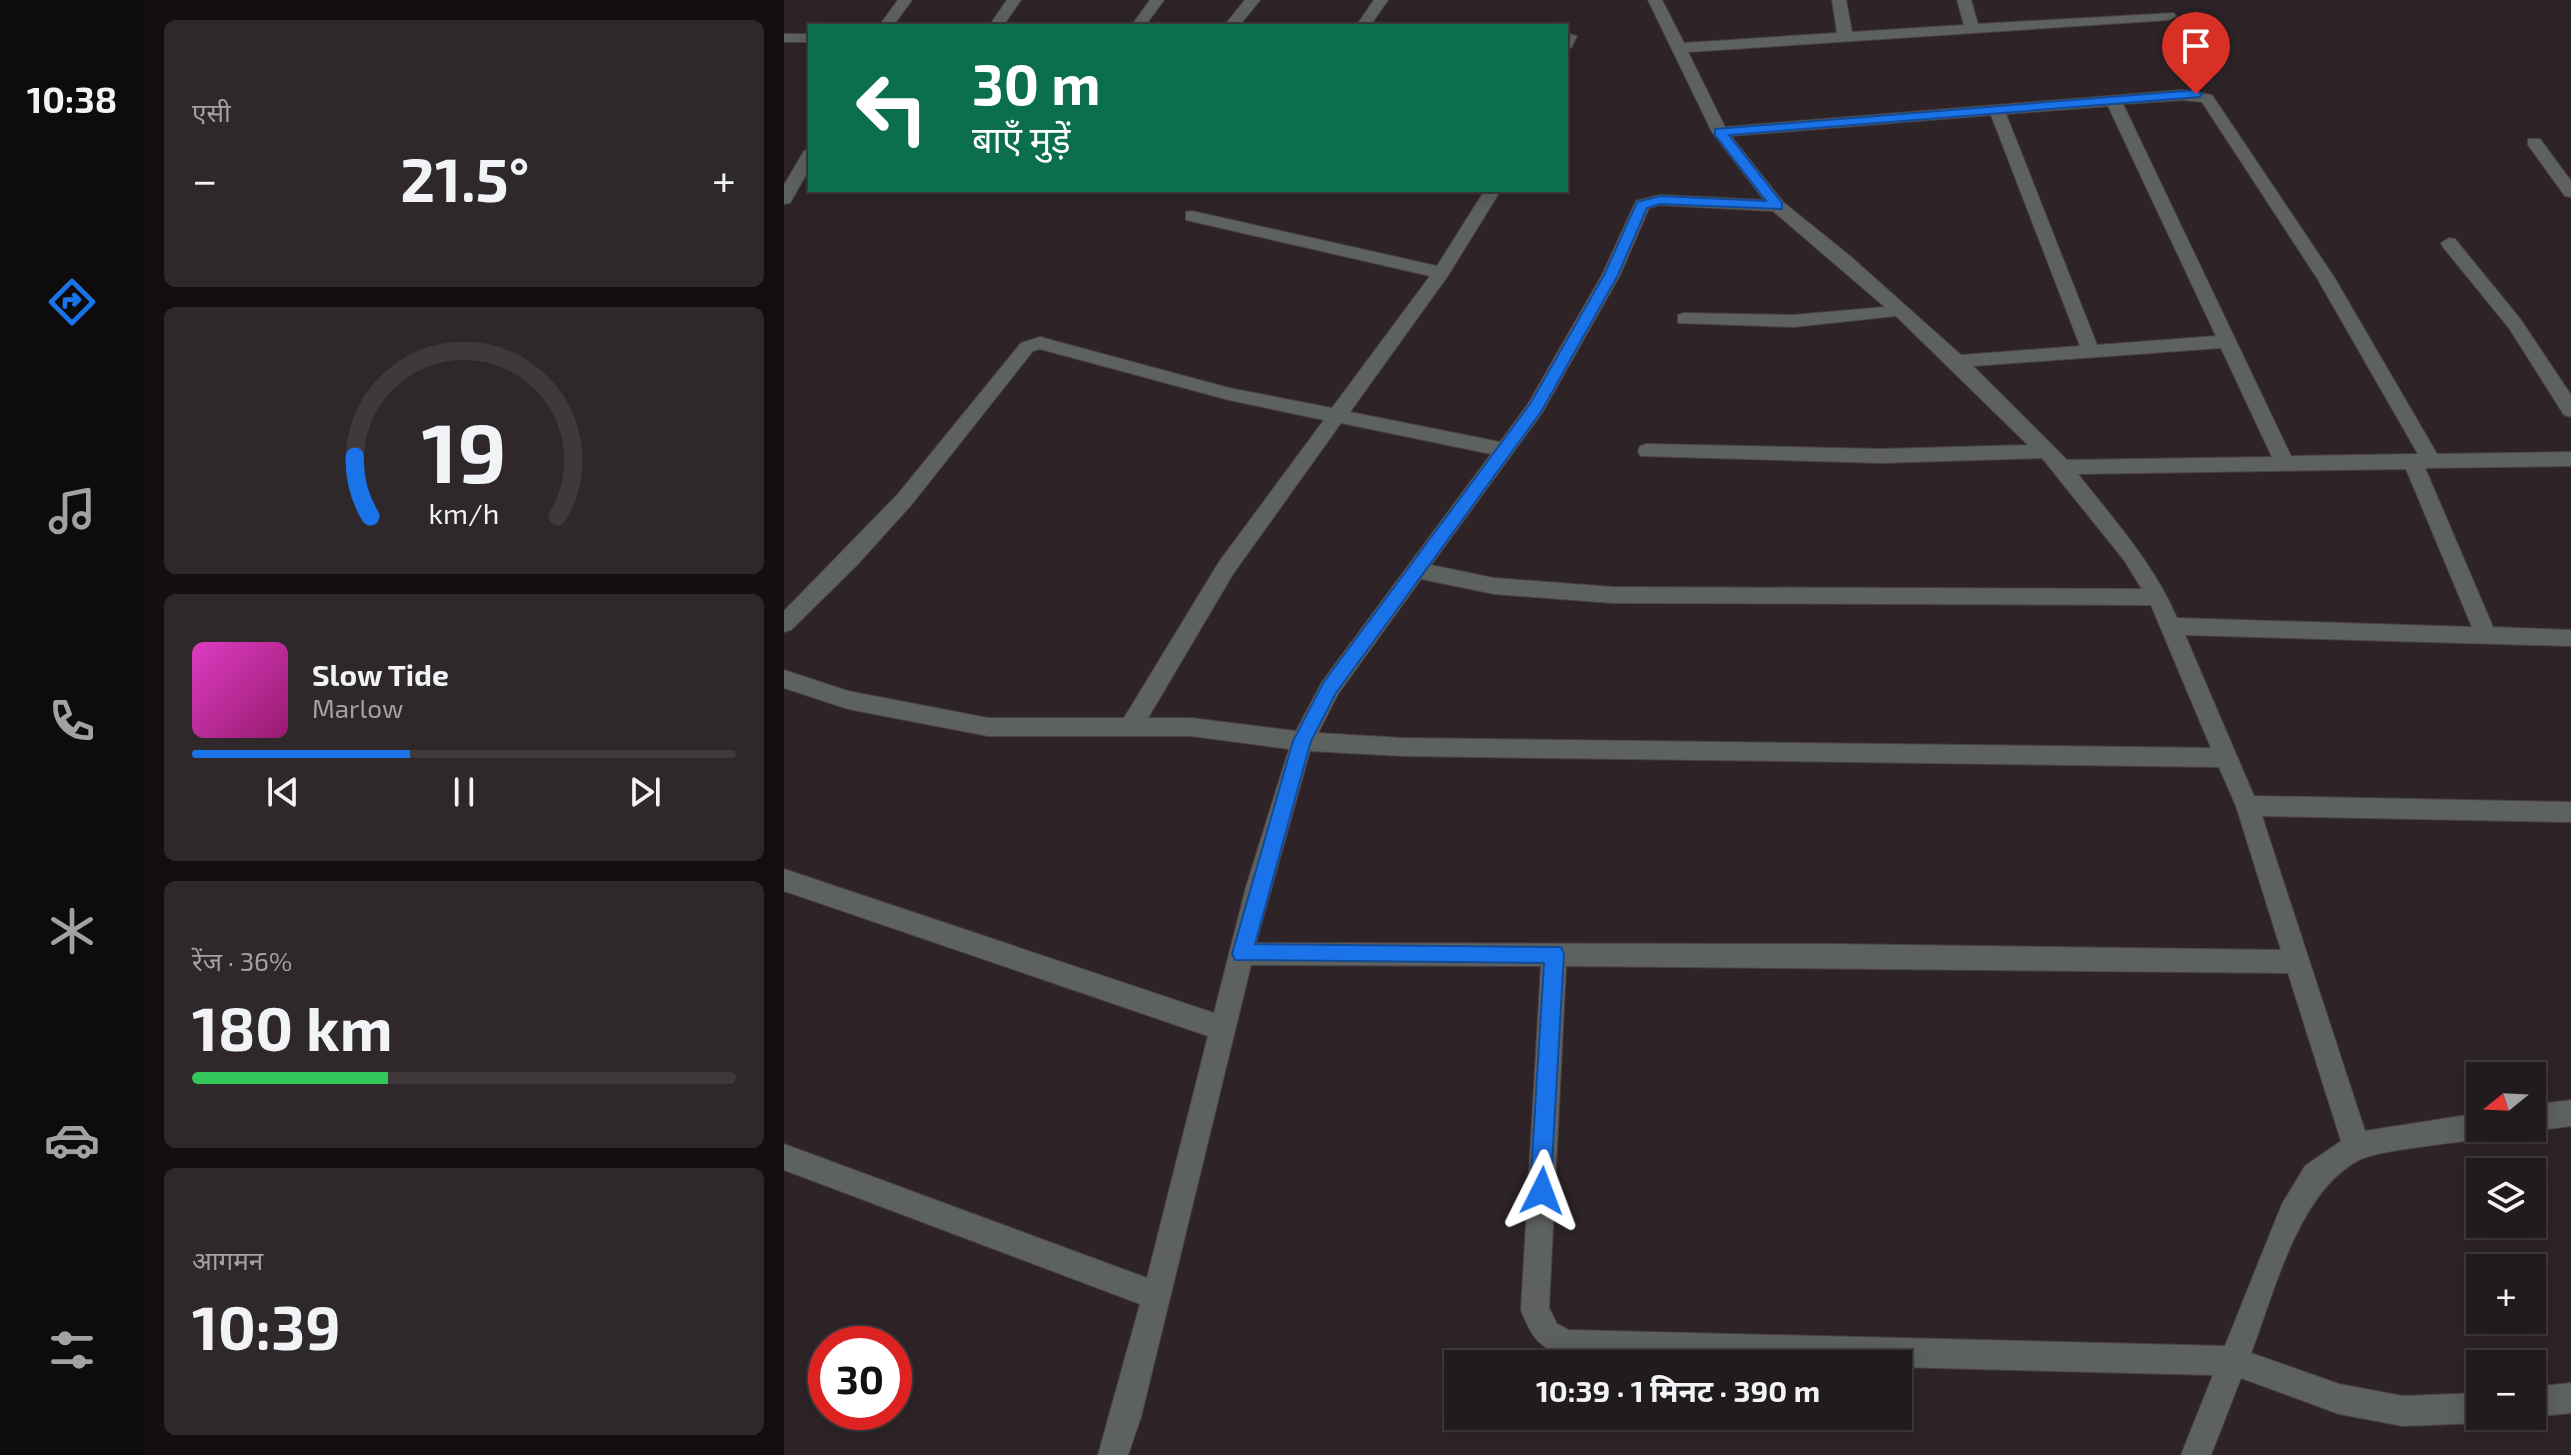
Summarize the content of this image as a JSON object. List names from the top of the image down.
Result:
{
  "north": "left",
  "page": {
    "tabs": "10:38",
    "tile": [
      "एसी",
      ["रेंज · 36%", "180 km"],
      ["आगमन", "10:39"]
    ],
    "turn": ["30 m", "बाएँ मुड़ें"],
    "heat": ["−", "21.5°", "+"],
    "song": ["Slow Tide", "Marlow"],
    "map_buttons": ["+", "−"],
    "limit": "30",
    "trip": "10:39 · 1 मिनट · 390 m",
    "gauge": ["19", "km/h"]
  }
}
